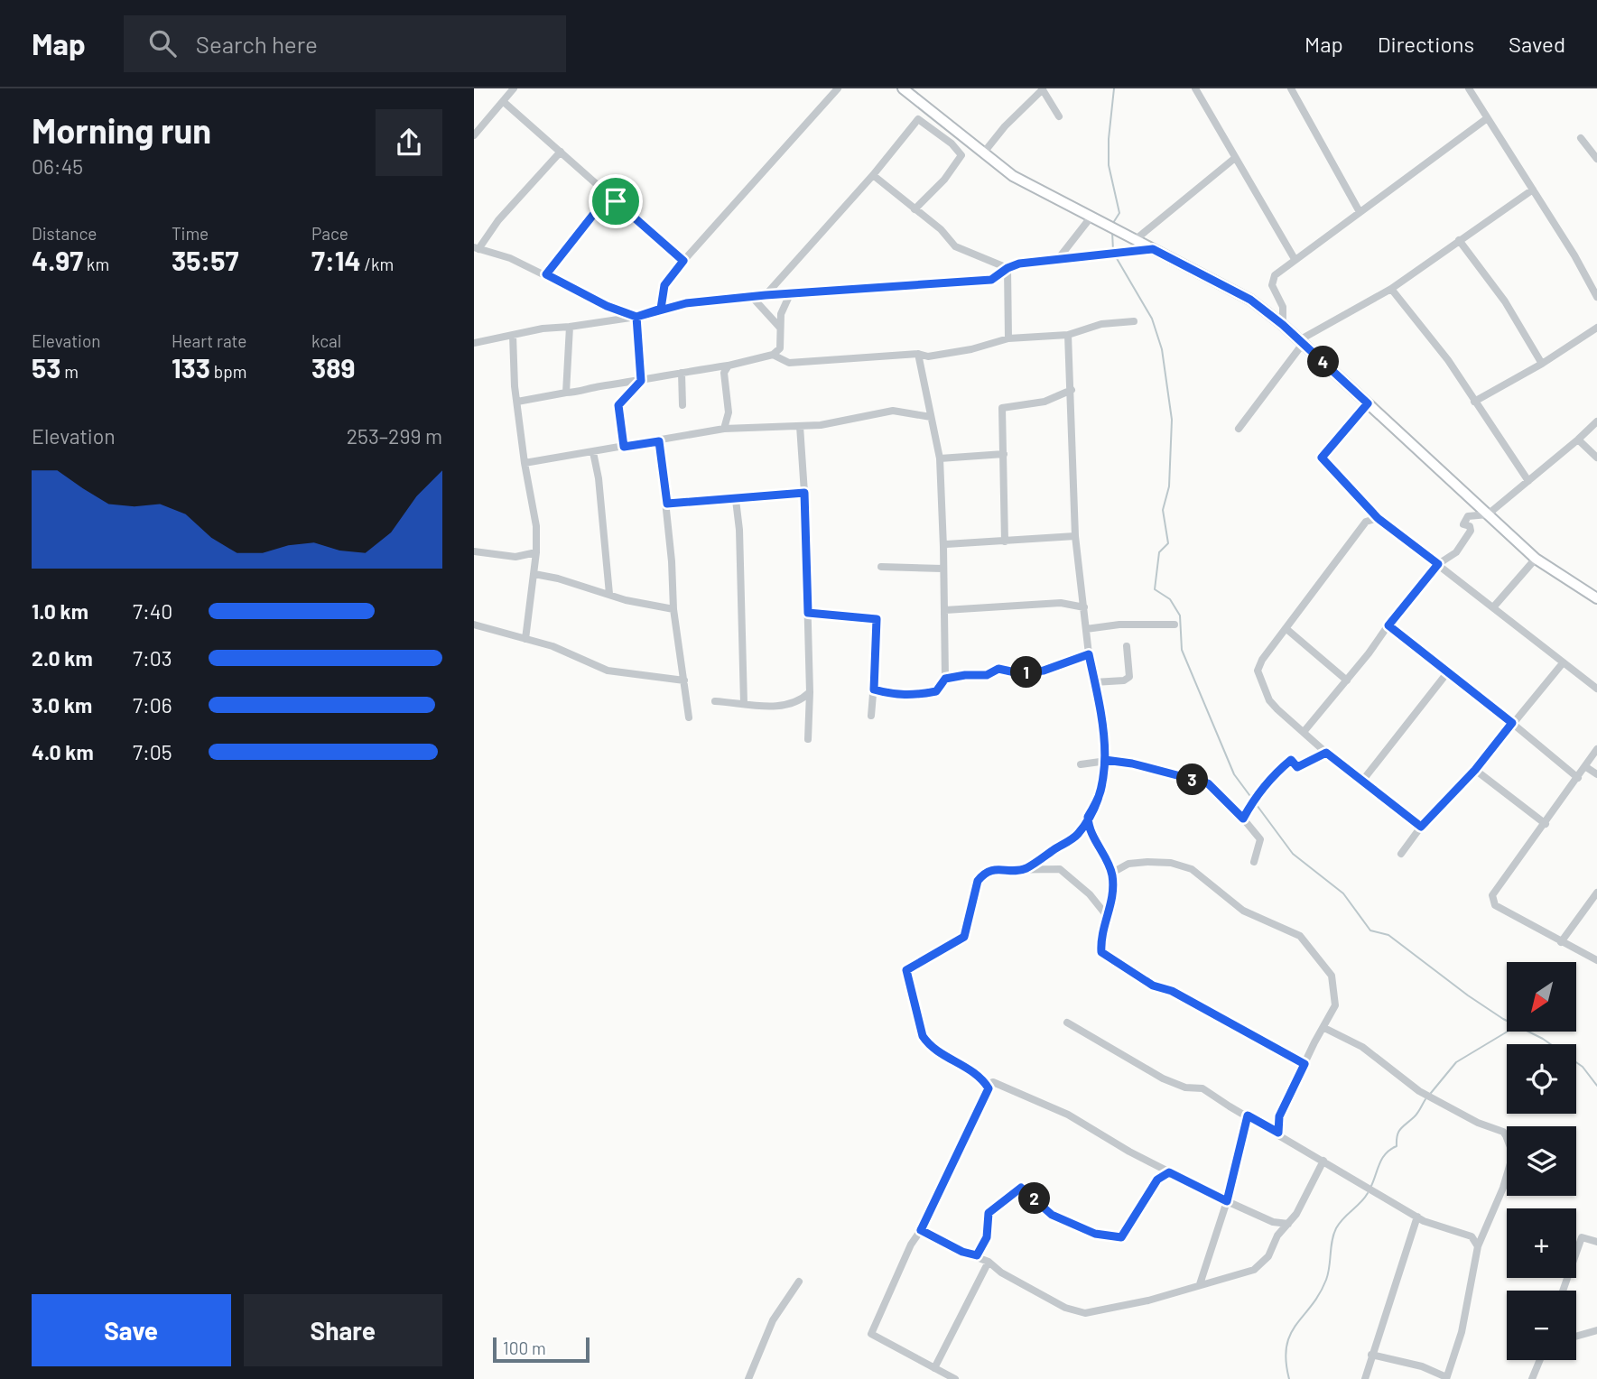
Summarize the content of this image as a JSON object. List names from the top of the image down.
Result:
{
  "scale_bar": "100 m",
  "north": "bottom left",
  "page": {
    "header": "Map",
    "search": "Search here",
    "nav": ["Map", "Directions", "Saved"],
    "heading": ["Morning run", "06:45"],
    "stats": [
      ["Distance", "4.97 km"],
      ["Time", "35:57"],
      ["Pace", "7:14 /km"],
      ["Elevation", "53 m"],
      ["Heart rate", "133 bpm"],
      ["kcal", "389"]
    ],
    "pins": [
      "4",
      "1",
      "3",
      "2"
    ],
    "chart": ["Elevation", "253–299 m"],
    "list": [
      {
        "name": "1.0 km",
        "note": "7:40"
      },
      {
        "name": "2.0 km",
        "note": "7:03"
      },
      {
        "name": "3.0 km",
        "note": "7:06"
      },
      {
        "name": "4.0 km",
        "note": "7:05"
      }
    ],
    "map_buttons": ["+", "−"],
    "buttons": ["Save", "Share"],
    "scale": "100 m"
  }
}
